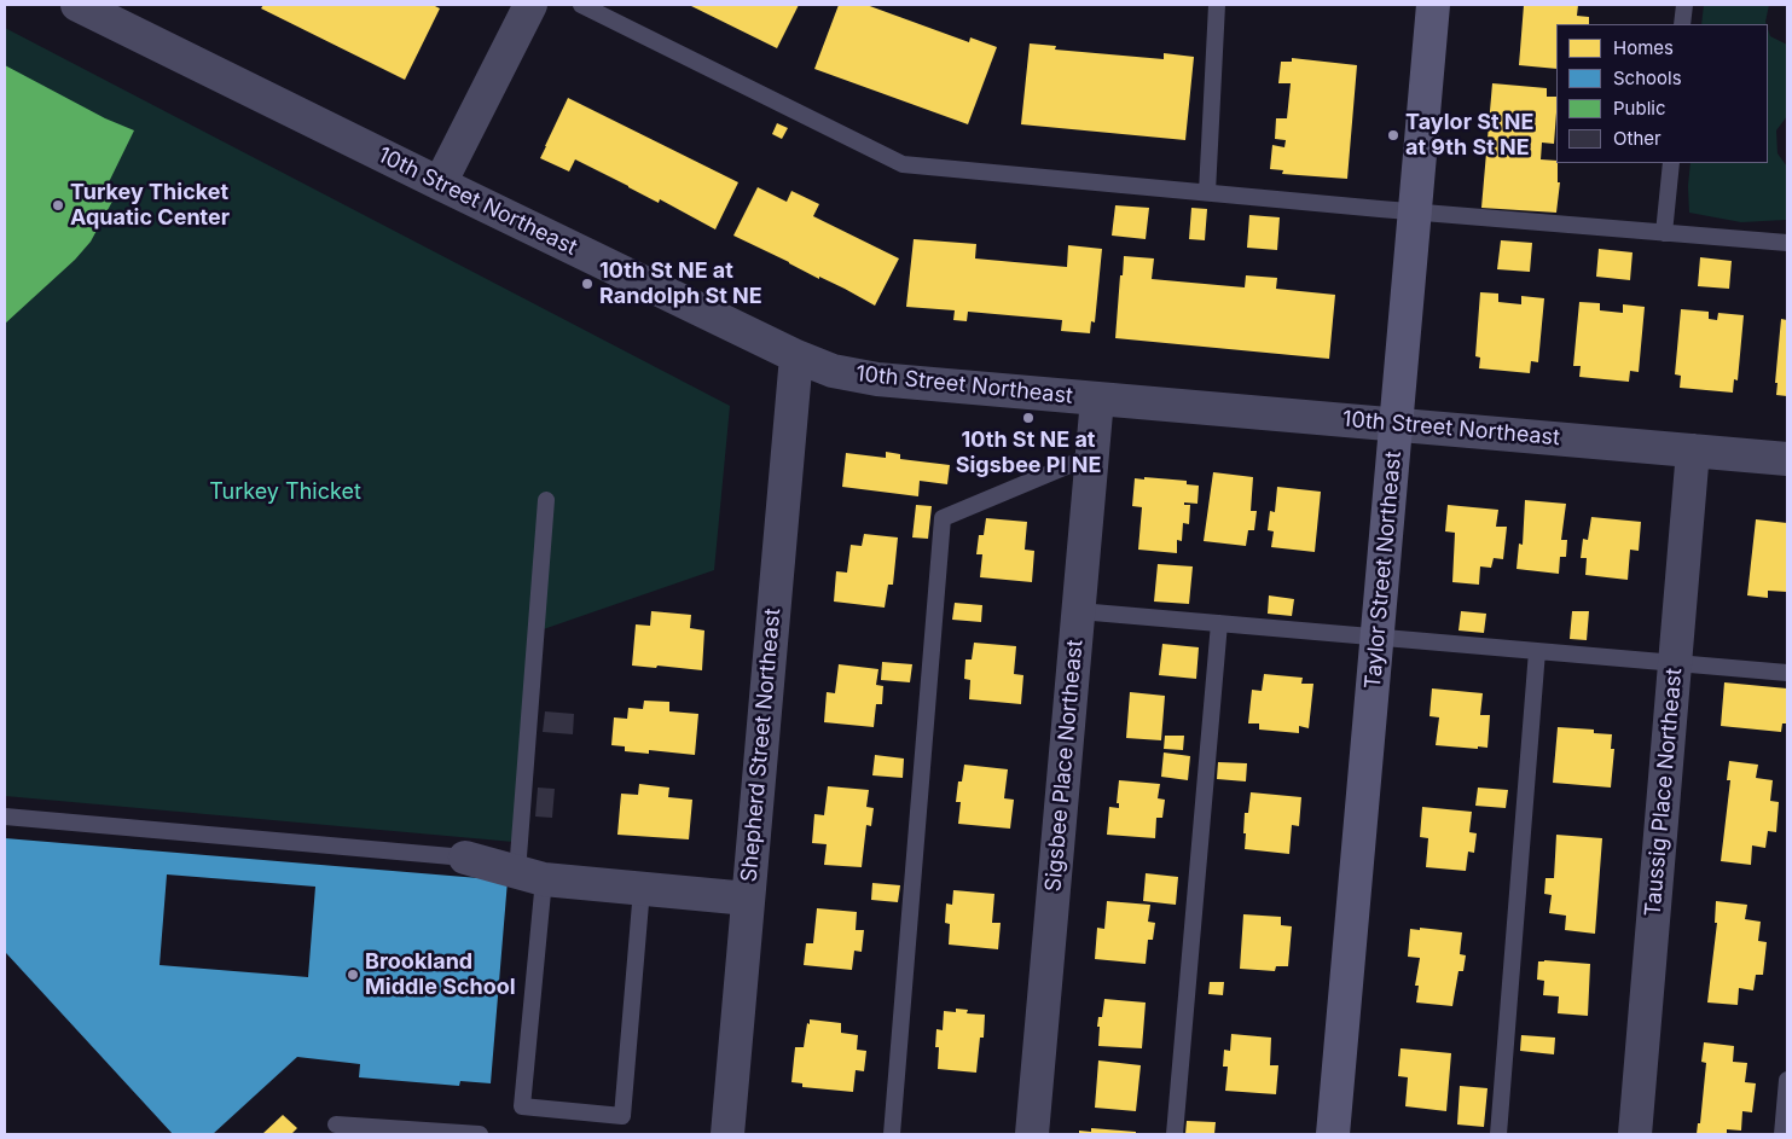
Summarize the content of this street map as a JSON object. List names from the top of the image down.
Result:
{
  "streets": {
    "main road": ["Taylor Street Northeast"],
    "street": [
      "10th Street Northeast",
      "Shepherd Street Northeast",
      "Sigsbee Place Northeast",
      "Taussig Place Northeast"
    ]
  },
  "crossings": [
    ["10th Street Northeast", "Taylor Street Northeast"],
    ["10th Street Northeast", "Shepherd Street Northeast"],
    ["10th Street Northeast", "Sigsbee Place Northeast"],
    ["10th Street Northeast", "Taussig Place Northeast"]
  ],
  "parks": ["Turkey Thicket"],
  "places": [
    "Taylor St NE at 9th St NE",
    "Turkey Thicket Aquatic Center",
    "10th St NE at Randolph St NE",
    "10th St NE at Sigsbee Pl NE",
    "Brookland Middle School"
  ],
  "legend": [
    "Homes",
    "Schools",
    "Public",
    "Other"
  ]
}
